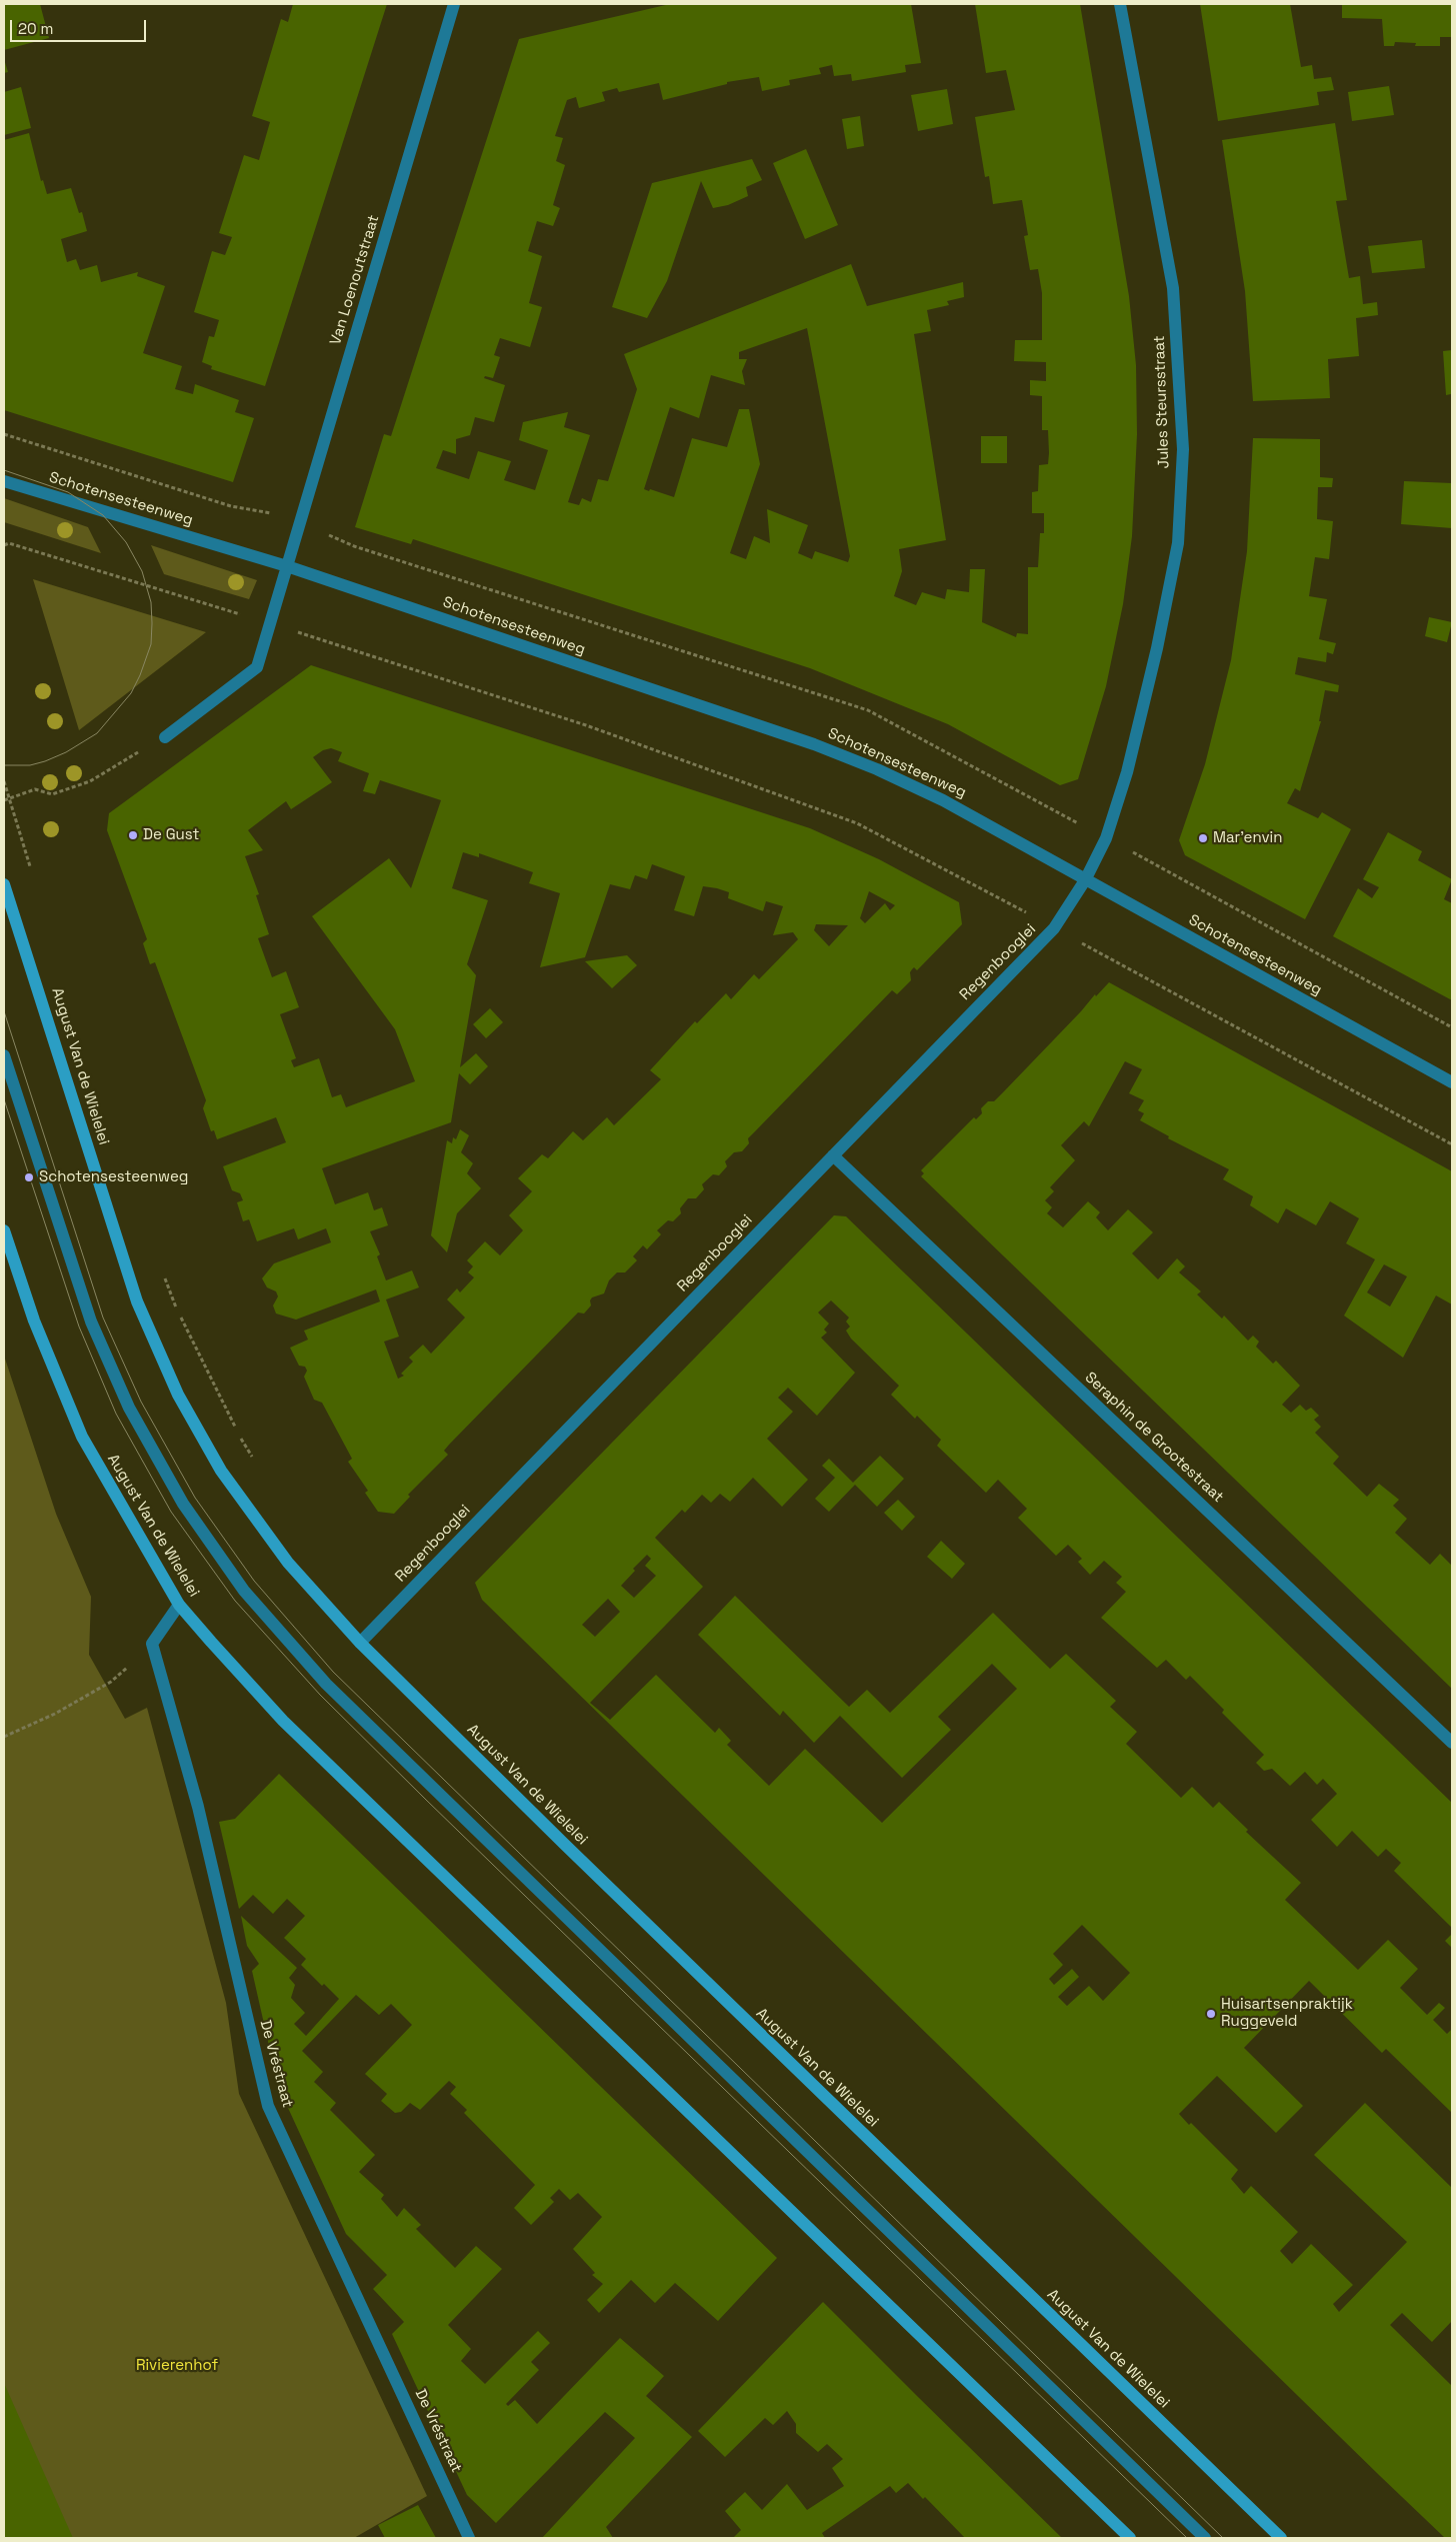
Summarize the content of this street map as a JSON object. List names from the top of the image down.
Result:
{
  "streets": {
    "main road": ["August Van de Wielelei"],
    "street": [
      "Van Loenoutstraat",
      "Jules Steursstraat",
      "Schotensesteenweg",
      "Regenbooglei",
      "Seraphin de Grootestraat",
      "De Vréstraat"
    ]
  },
  "crossings": [
    ["Van Loenoutstraat", "Schotensesteenweg"],
    ["Jules Steursstraat", "Schotensesteenweg"],
    ["Jules Steursstraat", "Regenbooglei"],
    ["Schotensesteenweg", "Regenbooglei"],
    ["Regenbooglei", "August Van de Wielelei"],
    ["Regenbooglei", "Seraphin de Grootestraat"]
  ],
  "parks": ["Rivierenhof"],
  "places": [
    "De Gust",
    "Mar'envin",
    "Schotensesteenweg",
    "Huisartsenpraktijk Ruggeveld"
  ],
  "scale_bar": "20 m"
}
